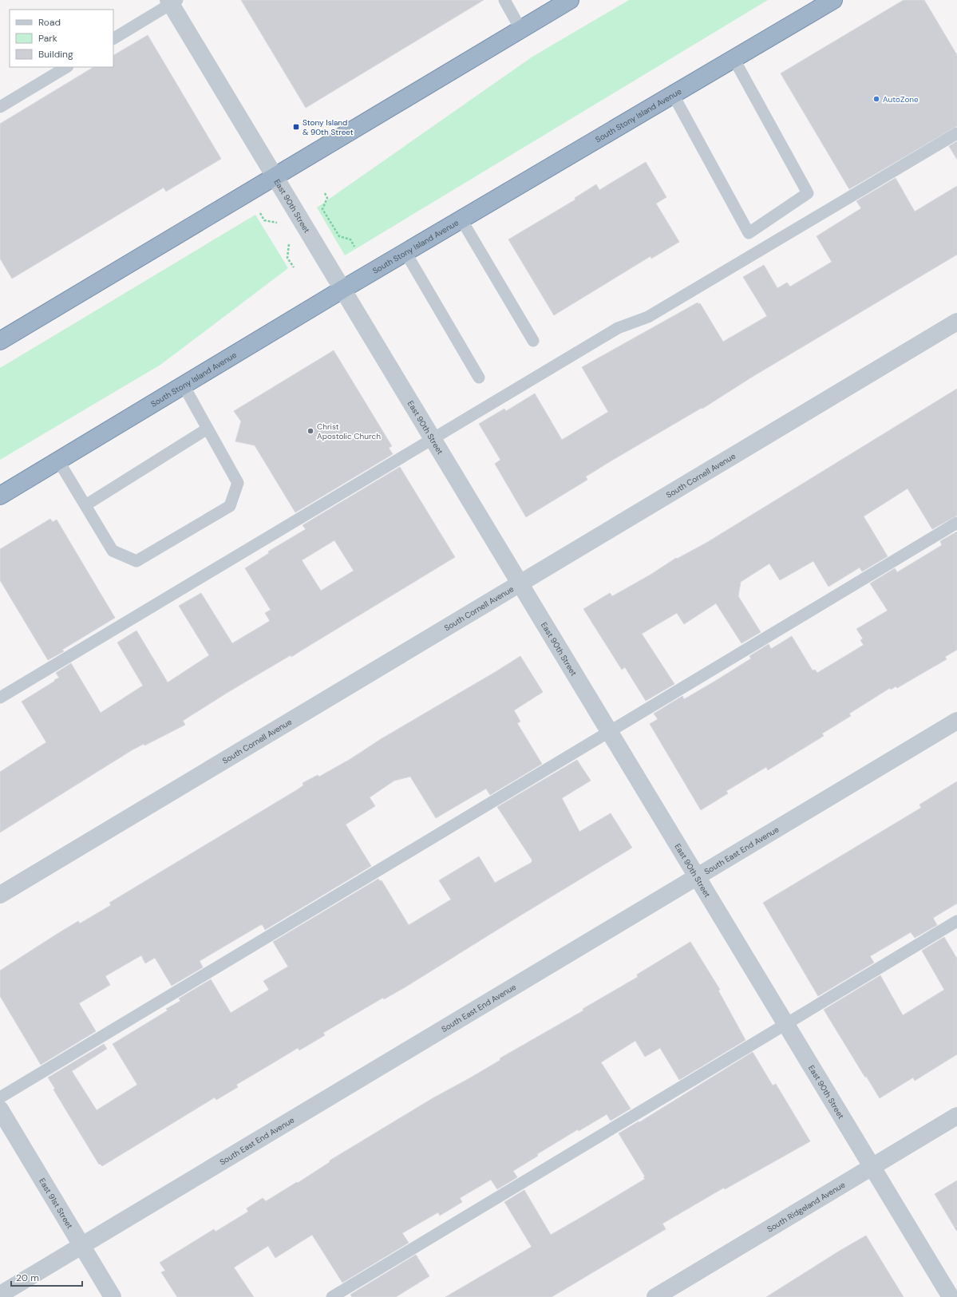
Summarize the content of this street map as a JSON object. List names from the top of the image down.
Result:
{
  "streets": {
    "highway": ["South Stony Island Avenue"],
    "street": [
      "East 90th Street",
      "South Cornell Avenue",
      "South East End Avenue",
      "East 91st Street",
      "South Ridgeland Avenue"
    ]
  },
  "crossings": [
    ["South Stony Island Avenue", "East 90th Street"],
    ["East 90th Street", "South Cornell Avenue"],
    ["East 90th Street", "South East End Avenue"],
    ["East 90th Street", "South Ridgeland Avenue"],
    ["South East End Avenue", "East 91st Street"]
  ],
  "places": {
    "other": ["AutoZone", "Christ Apostolic Church"],
    "transit": ["Stony Island & 90th Street"]
  },
  "legend": ["Road", "Park", "Building"],
  "scale_bar": "20 m"
}
